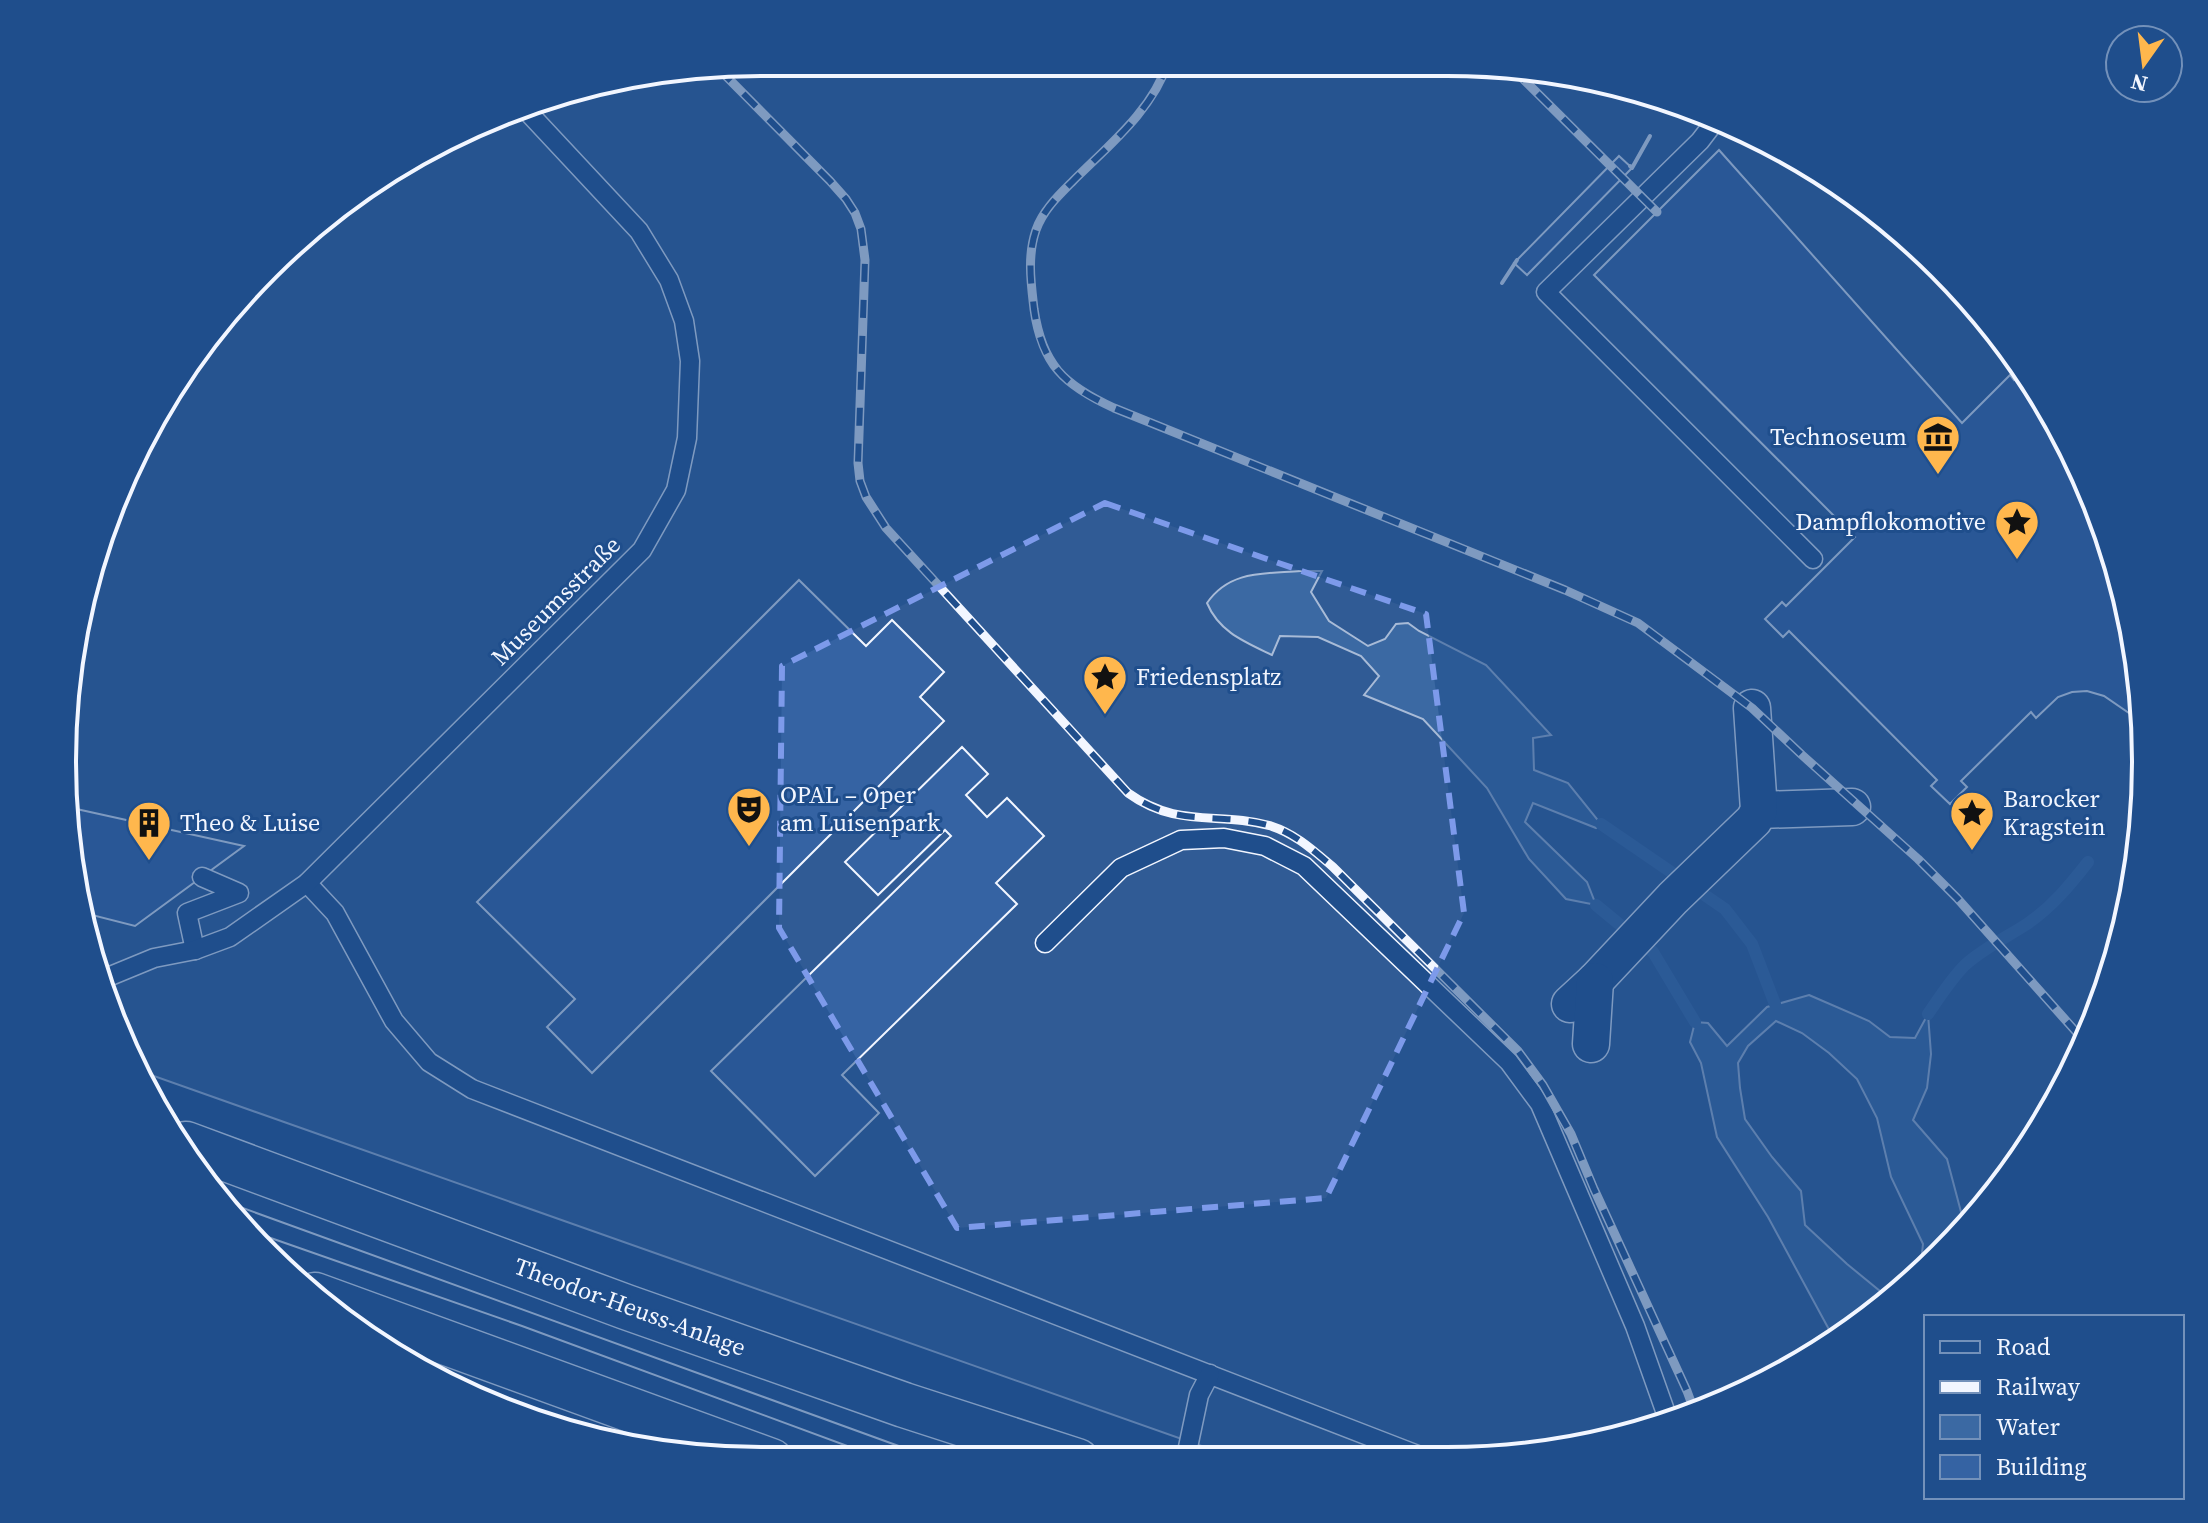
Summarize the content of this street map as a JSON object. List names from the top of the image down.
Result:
{
  "streets": {
    "main road": ["Theodor-Heuss-Anlage"],
    "lane": ["Museumsstraße"]
  },
  "places": {
    "museum": ["Technoseum"],
    "place": ["Dampflokomotive", "Friedensplatz", "Barocker Kragstein"],
    "theatre": ["OPAL – Oper am Luisenpark"],
    "building": ["Theo & Luise"]
  },
  "legend": [
    "Road",
    "Railway",
    "Water",
    "Building"
  ],
  "north": "bottom"
}
